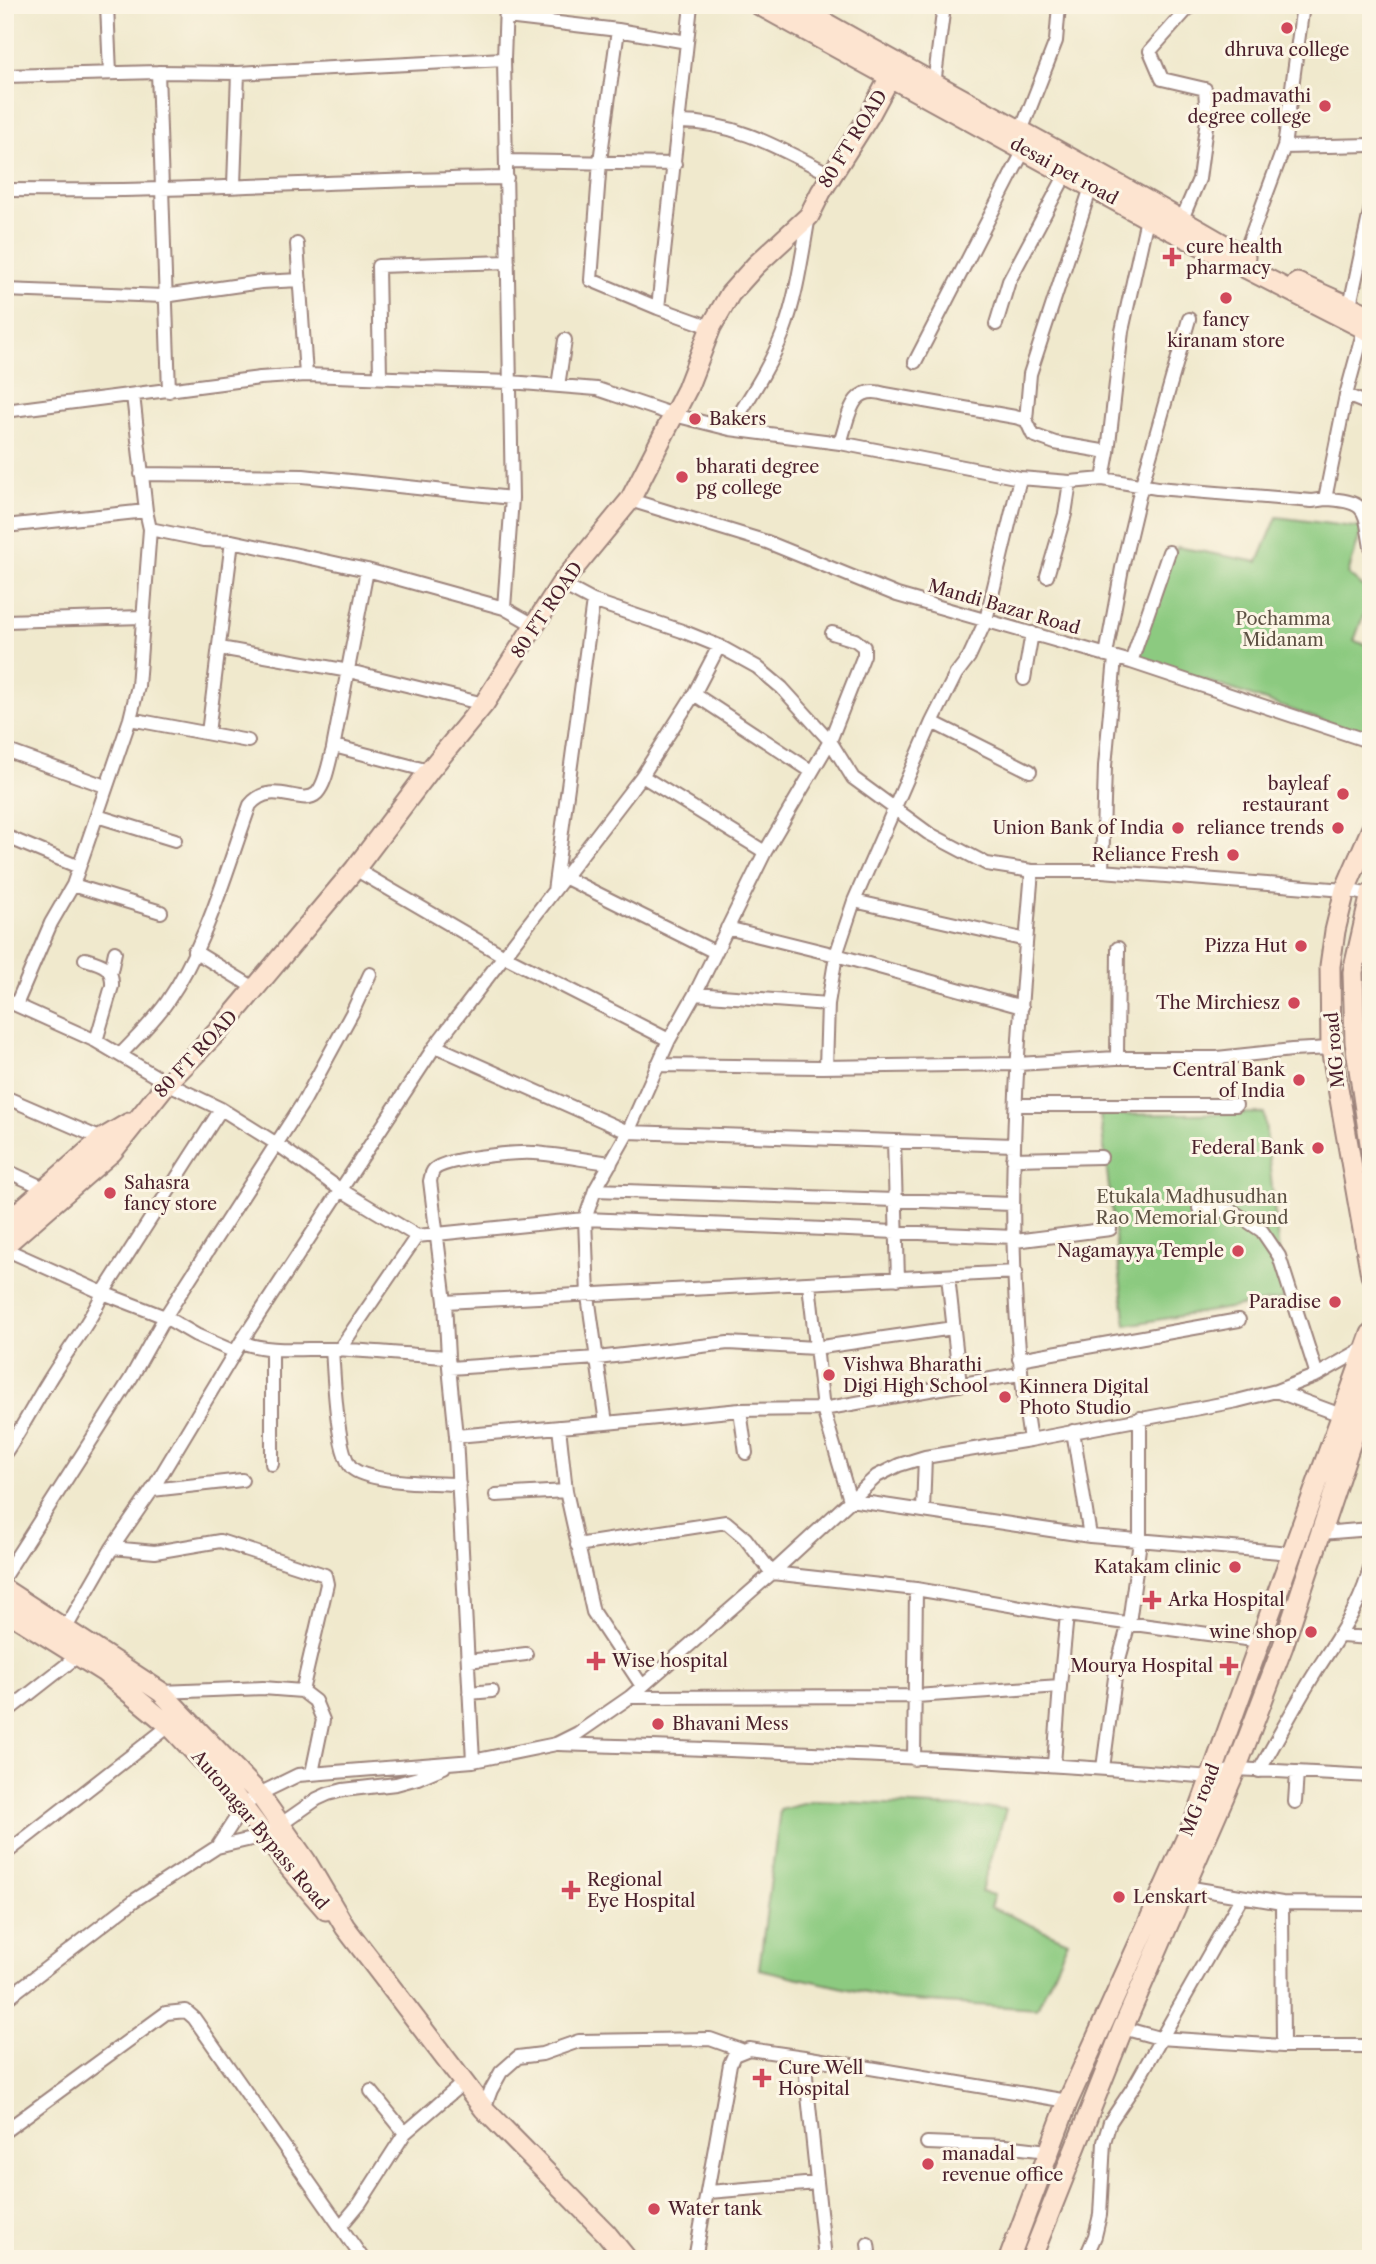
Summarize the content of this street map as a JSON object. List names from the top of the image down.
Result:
{
  "streets": {
    "main road": [
      "80 FT ROAD",
      "desai pet road",
      "MG road",
      "Autonagar Bypass Road"
    ],
    "street": ["Mandi Bazar Road"]
  },
  "crossings": [
    ["80 FT ROAD", "desai pet road"],
    ["80 FT ROAD", "Mandi Bazar Road"]
  ],
  "parks": ["Pochamma Midanam", "Etukala Madhusudhan Rao Memorial Ground"],
  "places": {
    "other": [
      "dhruva college",
      "padmavathi degree college",
      "fancy kiranam store",
      "Bakers",
      "bharati degree pg college",
      "bayleaf restaurant",
      "Union Bank of India",
      "reliance trends",
      "Reliance Fresh",
      "Pizza Hut",
      "The Mirchiesz",
      "Central Bank of India",
      "Federal Bank",
      "Sahasra fancy store",
      "Nagamayya Temple",
      "Paradise",
      "Vishwa Bharathi Digi High School",
      "Kinnera Digital Photo Studio",
      "Katakam clinic",
      "wine shop",
      "Bhavani Mess",
      "Lenskart",
      "manadal revenue office",
      "Water tank"
    ],
    "health": [
      "cure health pharmacy",
      "Arka Hospital",
      "Wise hospital",
      "Mourya Hospital",
      "Regional Eye Hospital",
      "Cure Well Hospital"
    ]
  }
}
